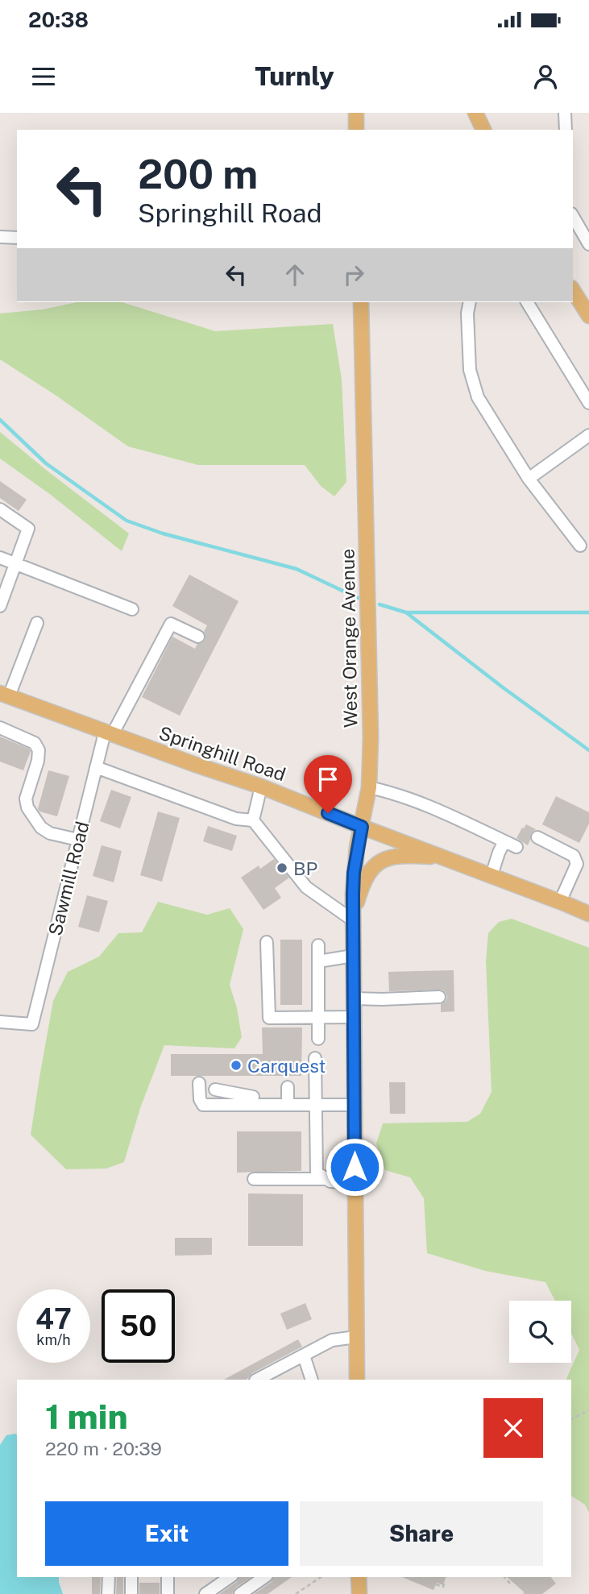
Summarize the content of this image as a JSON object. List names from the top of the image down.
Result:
{
  "streets": {
    "main road": ["West Orange Avenue", "Springhill Road"],
    "street": ["Sawmill Road"]
  },
  "crossings": [
    ["West Orange Avenue", "Springhill Road"],
    ["Springhill Road", "Sawmill Road"]
  ],
  "places": ["BP", "Carquest"],
  "page": {
    "status": "20:38",
    "header": "Turnly",
    "turn": ["200 m", "Springhill Road"],
    "speed": "47 km/h",
    "limit": "50",
    "heading": ["1 min", "220 m · 20:39"],
    "buttons": ["Exit", "Share"]
  }
}
